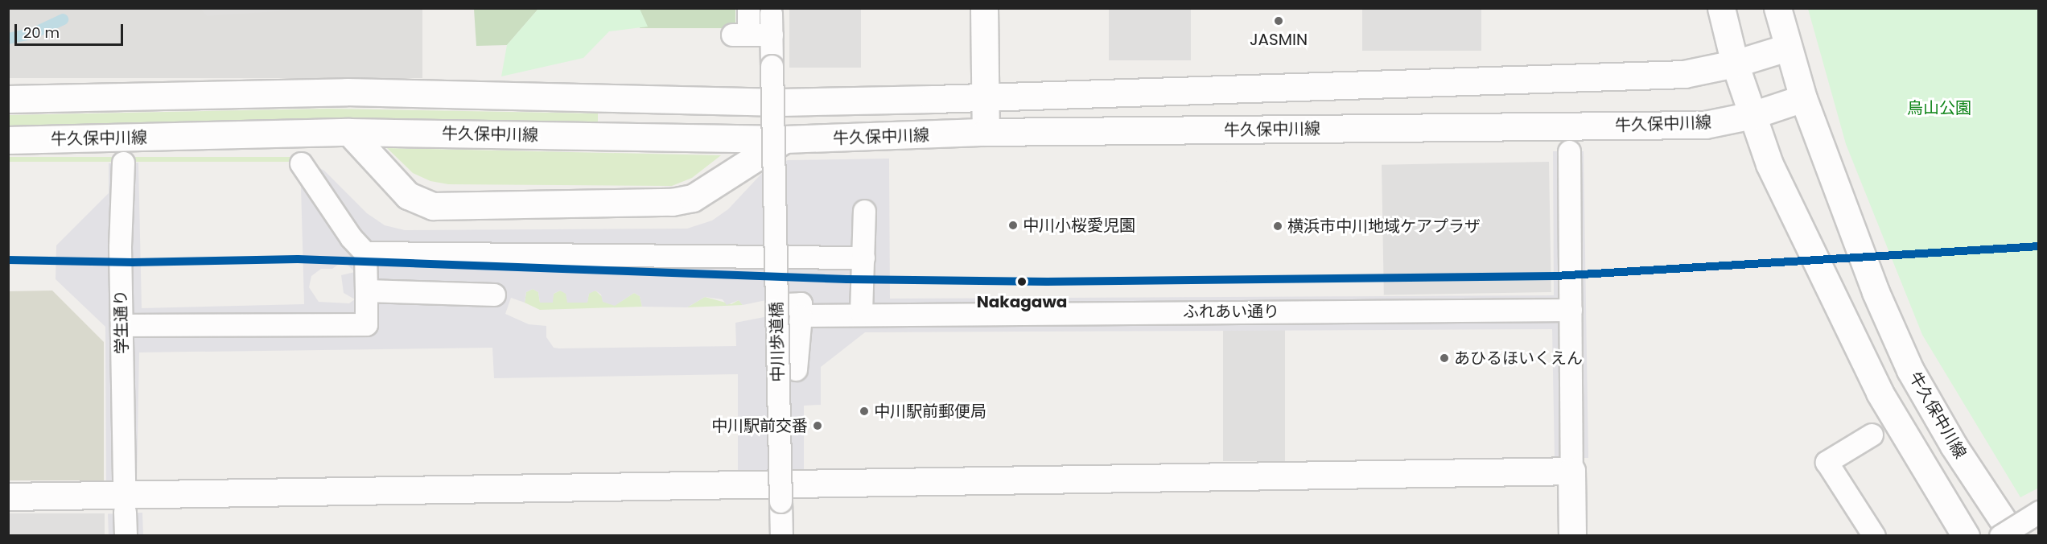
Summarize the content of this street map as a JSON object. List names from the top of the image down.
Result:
{
  "streets": {
    "street": [
      "牛久保中川線",
      "ふれあい通り",
      "学生通り",
      "中川歩道橋"
    ]
  },
  "parks": ["烏山公園"],
  "places": [
    "JASMIN",
    "中川小桜愛児園",
    "横浜市中川地域ケアプラザ",
    "Nakagawa",
    "あひるほいくえん",
    "中川駅前郵便局",
    "中川駅前交番"
  ],
  "scale_bar": "20 m"
}
